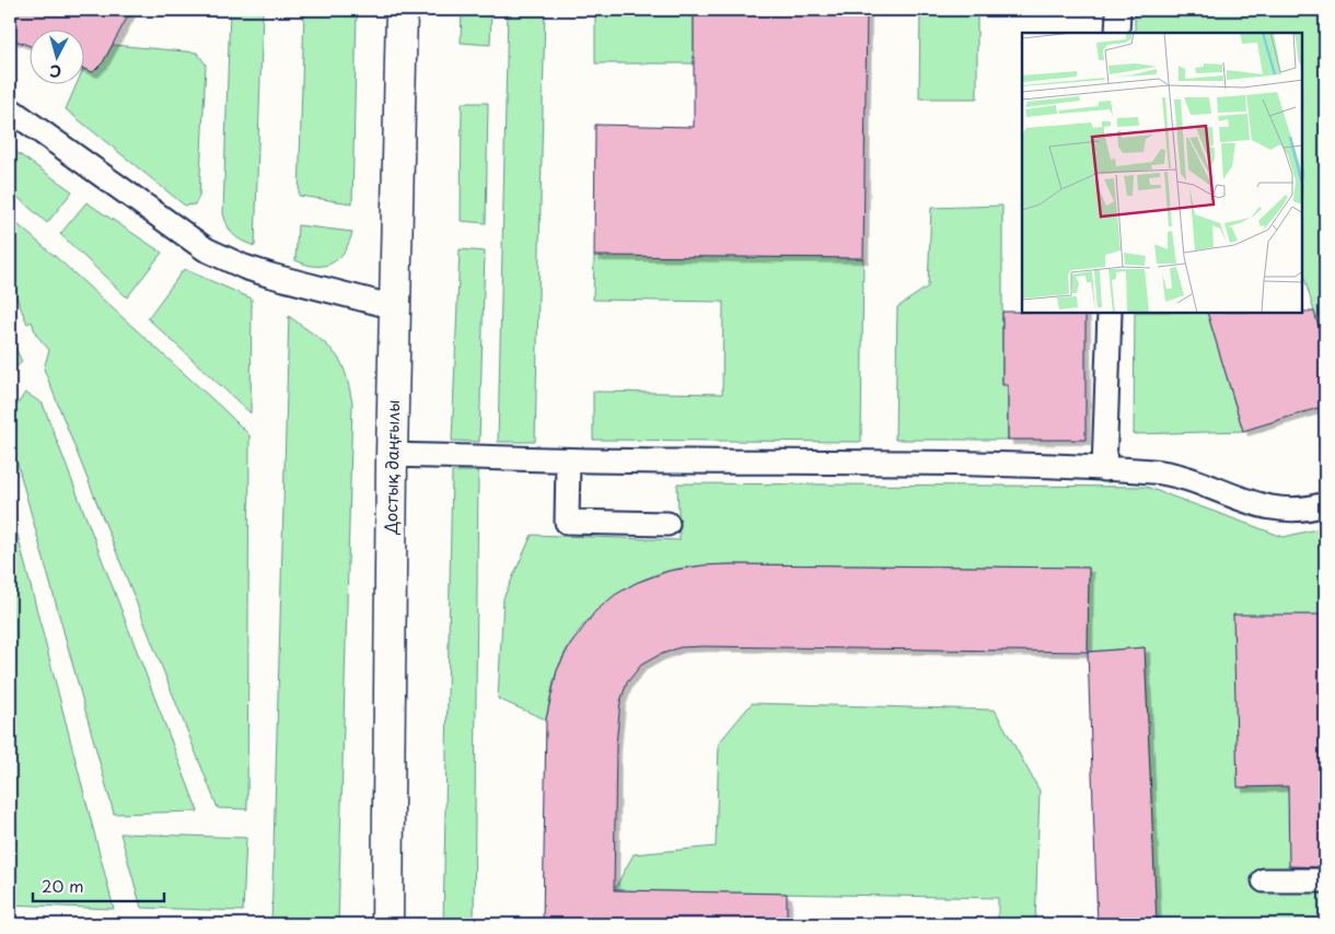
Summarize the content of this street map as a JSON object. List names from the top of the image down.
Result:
{
  "streets": {
    "main road": ["Достық даңғылы"]
  },
  "scale_bar": "20 m",
  "north": "bottom"
}
